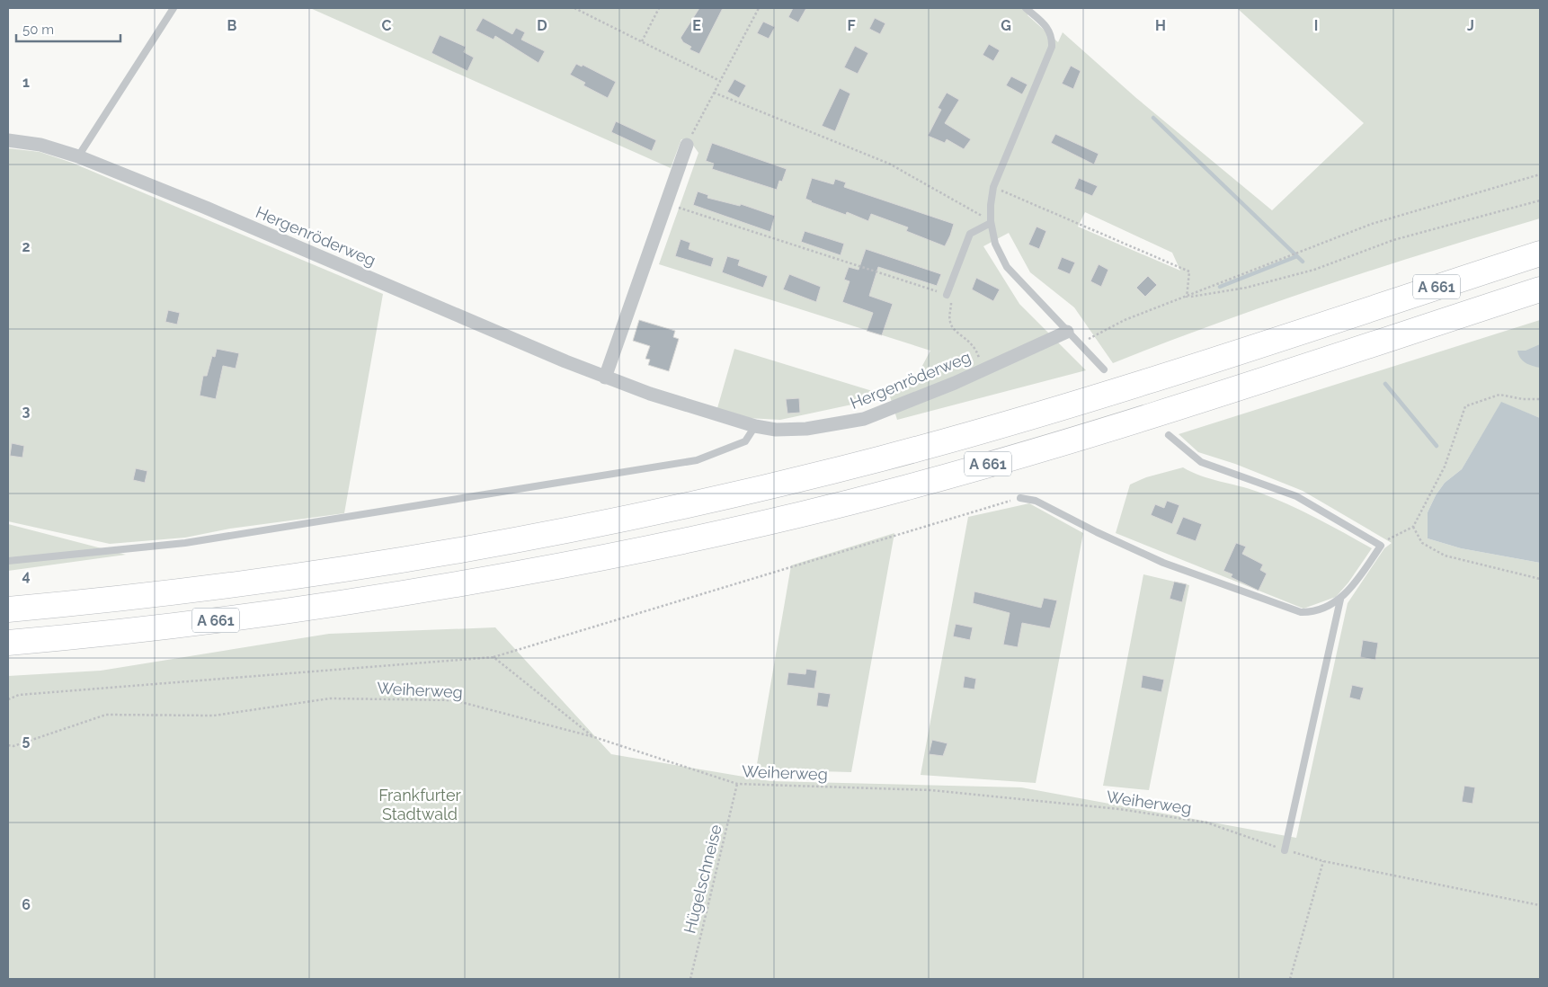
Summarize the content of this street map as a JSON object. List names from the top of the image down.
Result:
{
  "streets": {
    "highway": ["A 661"],
    "street": ["Hergenröderweg"],
    "path": ["Weiherweg", "Hügelschneise"]
  },
  "crossings": [
    ["Weiherweg", "Hügelschneise"]
  ],
  "parks": ["Frankfurter Stadtwald"],
  "scale_bar": "50 m",
  "grid": {
    "columns": [
      "B",
      "C",
      "D",
      "E",
      "F",
      "G",
      "H",
      "I",
      "J"
    ],
    "rows": [
      "1",
      "2",
      "3",
      "4",
      "5",
      "6"
    ]
  }
}
